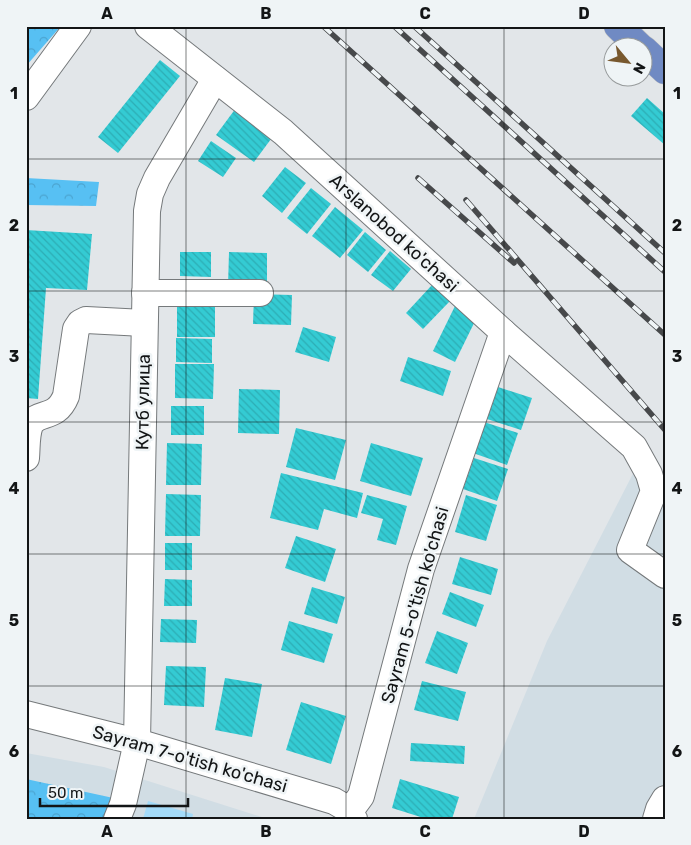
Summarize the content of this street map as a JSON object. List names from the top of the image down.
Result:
{
  "streets": {
    "street": [
      "Arslanobod ko'chasi",
      "Кутб улица",
      "Sayram 5-o'tish ko'chasi",
      "Sayram 7-o'tish ko'chasi"
    ]
  },
  "crossings": [
    ["Arslanobod ko'chasi", "Кутб улица"],
    ["Arslanobod ko'chasi", "Sayram 5-o'tish ko'chasi"],
    ["Кутб улица", "Sayram 7-o'tish ko'chasi"],
    ["Sayram 5-o'tish ko'chasi", "Sayram 7-o'tish ko'chasi"]
  ],
  "scale_bar": "50 m",
  "north": "bottom right",
  "grid": {
    "columns": [
      "A",
      "B",
      "C",
      "D"
    ],
    "rows": [
      "1",
      "2",
      "3",
      "4",
      "5",
      "6"
    ]
  }
}
